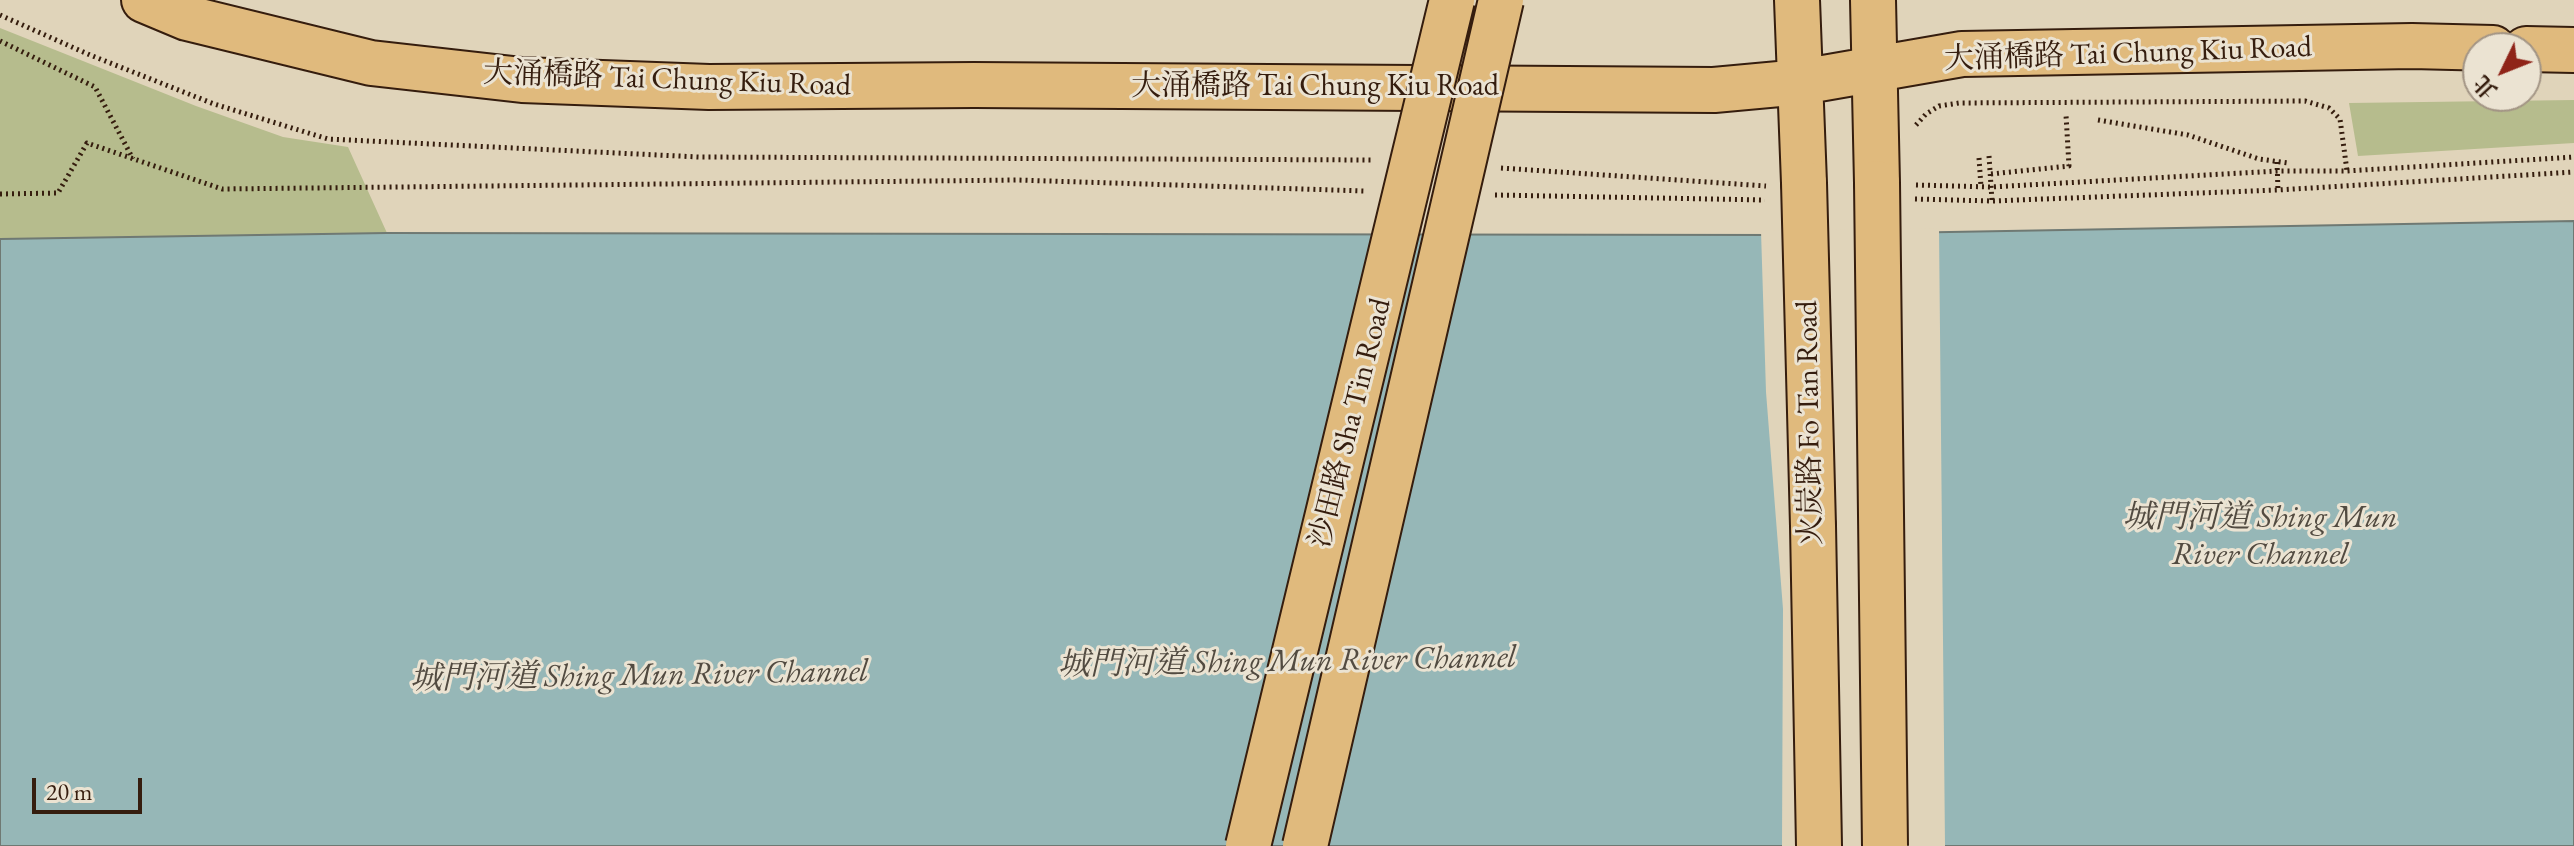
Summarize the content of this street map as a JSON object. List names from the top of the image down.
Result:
{
  "streets": {
    "main road": ["大涌橋路 Tai Chung Kiu Road", "沙田路 Sha Tin Road", "火炭路 Fo Tan Road"]
  },
  "crossings": [
    ["大涌橋路 Tai Chung Kiu Road", "火炭路 Fo Tan Road"]
  ],
  "water": ["城門河道 Shing Mun River Channel"],
  "scale_bar": "20 m",
  "north": "bottom left"
}
